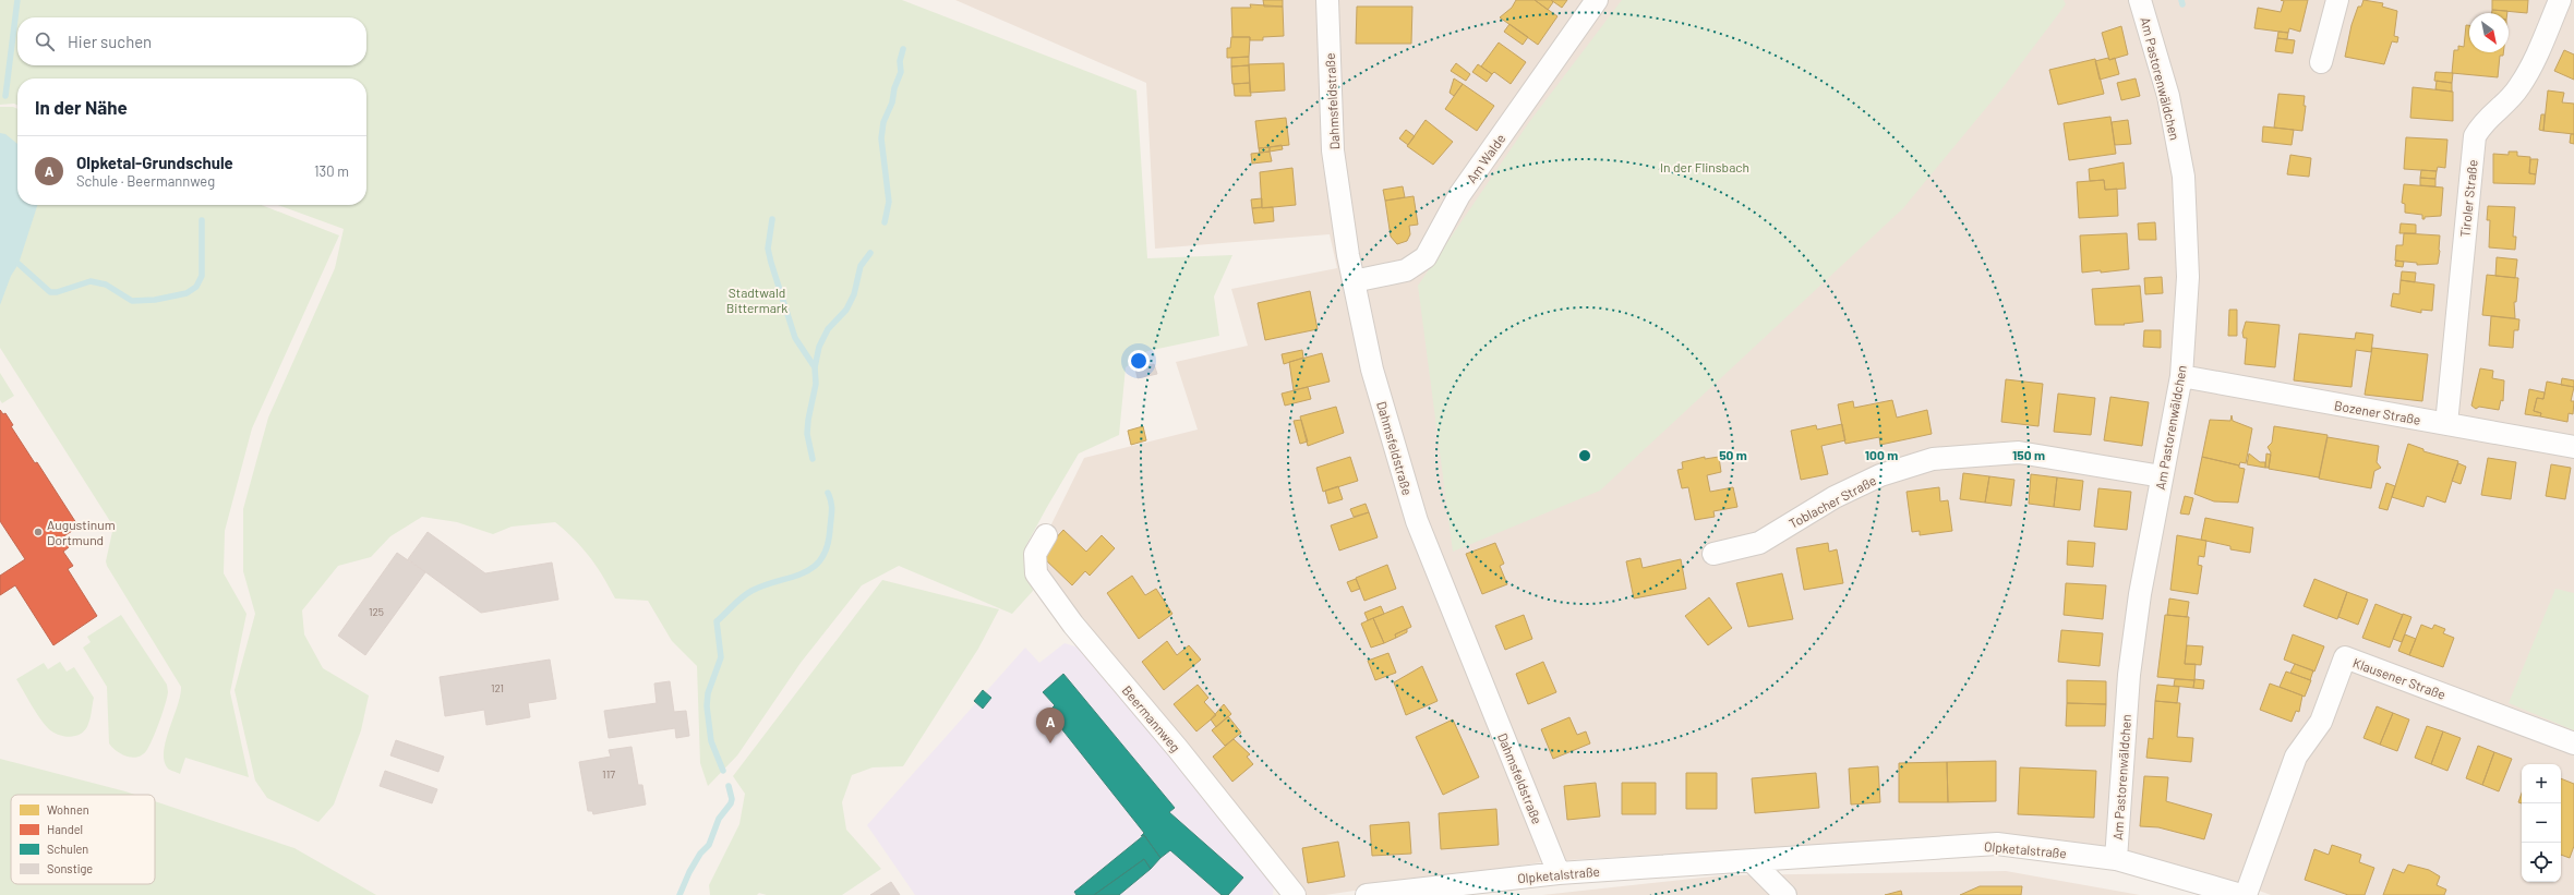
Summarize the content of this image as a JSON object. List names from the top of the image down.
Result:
{
  "streets": {
    "street": [
      "Am Pastorenwäldchen",
      "Dahmsfeldstraße",
      "Am Walde",
      "Tiroler Straße",
      "Bozener Straße",
      "Toblacher Straße",
      "Klausener Straße",
      "Beermannweg",
      "Olpketalstraße"
    ]
  },
  "crossings": [
    ["Am Pastorenwäldchen", "Bozener Straße"],
    ["Am Pastorenwäldchen", "Toblacher Straße"],
    ["Am Pastorenwäldchen", "Olpketalstraße"],
    ["Dahmsfeldstraße", "Am Walde"],
    ["Dahmsfeldstraße", "Olpketalstraße"],
    ["Tiroler Straße", "Bozener Straße"],
    ["Klausener Straße", "Olpketalstraße"]
  ],
  "parks": ["In der Flinsbach", "Stadtwald Bittermark"],
  "places": ["Augustinum Dortmund"],
  "house_numbers": ["125", "121", "117"],
  "legend": [
    "Wohnen",
    "Handel",
    "Schulen",
    "Sonstige"
  ],
  "north": "bottom right",
  "page": {
    "search": "Hier suchen",
    "heading": "In der Nähe",
    "list": [
      {
        "mark": "A",
        "name": "Olpketal-Grundschule",
        "note": "Schule · Beermannweg",
        "value": "130 m"
      }
    ],
    "pins": "A",
    "map_buttons": ["+", "−"]
  },
  "rings": ["50 m", "100 m", "150 m"]
}
